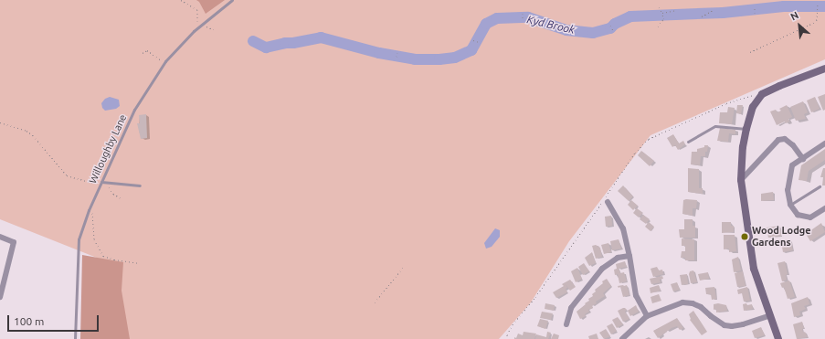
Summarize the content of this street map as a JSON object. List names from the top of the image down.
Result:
{
  "streets": {
    "lane": ["Willoughby Lane"]
  },
  "water": ["Kyd Brook"],
  "places": ["Wood Lodge Gardens"],
  "scale_bar": "100 m",
  "north": "top left"
}
